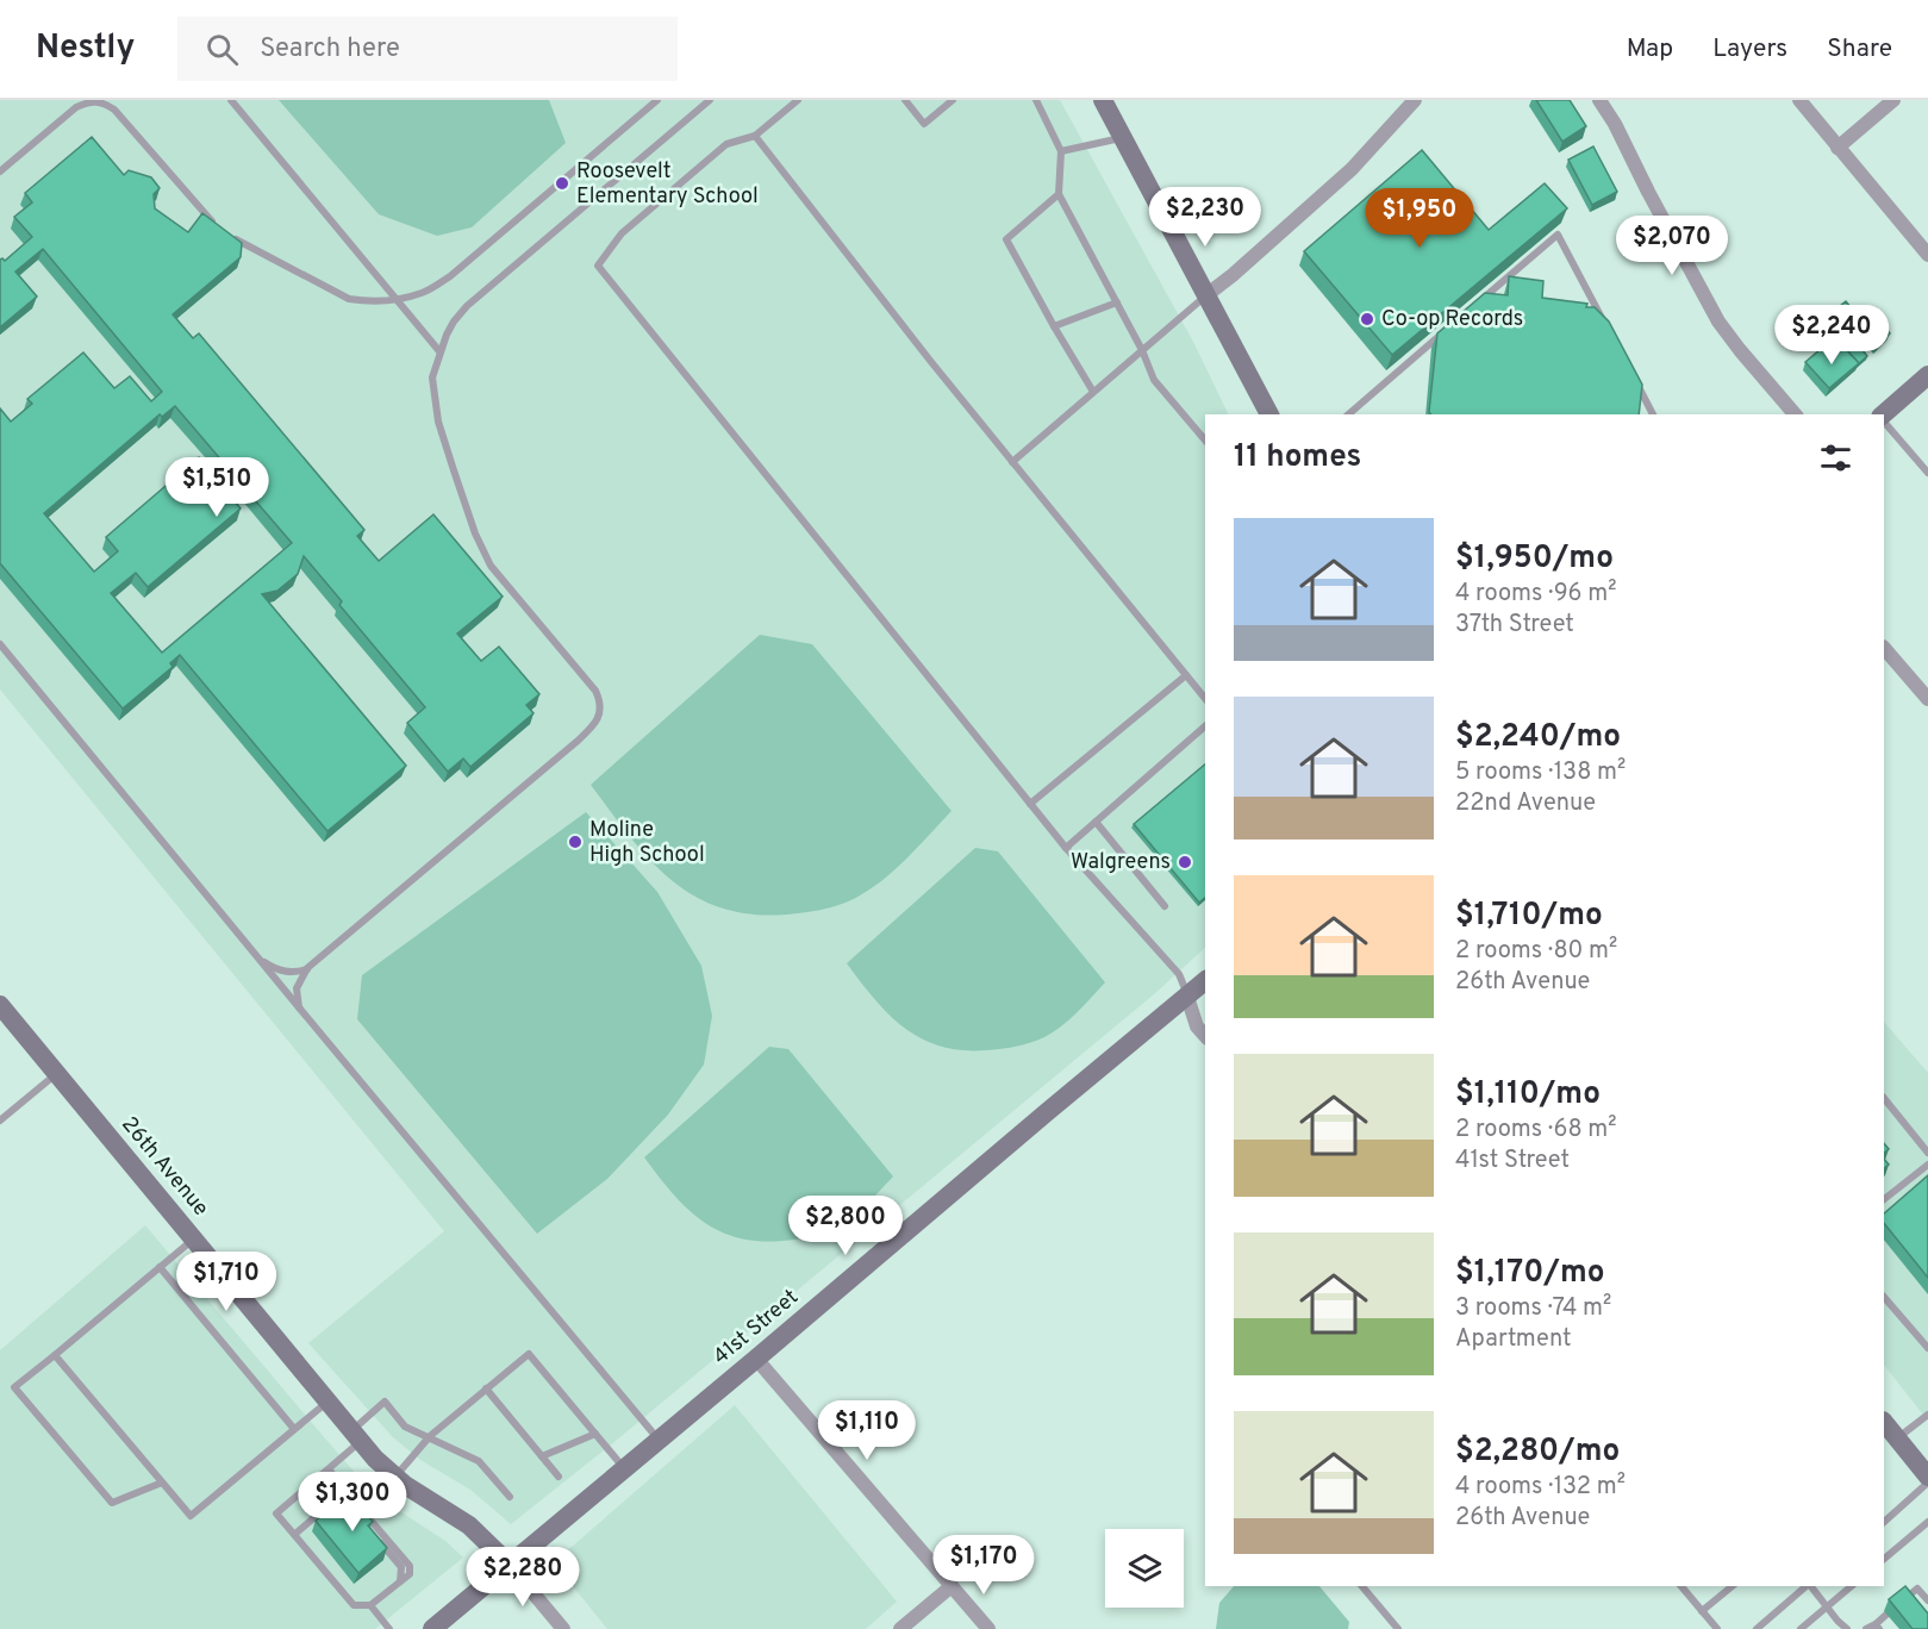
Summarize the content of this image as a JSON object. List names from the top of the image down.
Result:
{
  "streets": {
    "street": ["26th Avenue", "41st Street"]
  },
  "crossings": [
    ["26th Avenue", "41st Street"]
  ],
  "places": [
    "Roosevelt Elementary School",
    "Co-op Records",
    "Moline High School",
    "Walgreens"
  ],
  "page": {
    "header": "Nestly",
    "search": "Search here",
    "nav": ["Map", "Layers", "Share"],
    "price": [
      "$2,230",
      "$1,950",
      "$2,070",
      "$2,240",
      "$1,510",
      "$2,800",
      "$1,710",
      "$1,110",
      "$1,300",
      "$1,170",
      "$2,280"
    ],
    "heading": "11 homes",
    "list": [
      {
        "name": "$1,950/mo",
        "note": "4 rooms · 96 m² · 37th Street"
      },
      {
        "name": "$2,240/mo",
        "note": "5 rooms · 138 m² · 22nd Avenue"
      },
      {
        "name": "$1,710/mo",
        "note": "2 rooms · 80 m² · 26th Avenue"
      },
      {
        "name": "$1,110/mo",
        "note": "2 rooms · 68 m² · 41st Street"
      },
      {
        "name": "$1,170/mo",
        "note": "3 rooms · 74 m² · Apartment"
      },
      {
        "name": "$2,280/mo",
        "note": "4 rooms · 132 m² · 26th Avenue"
      }
    ]
  }
}
